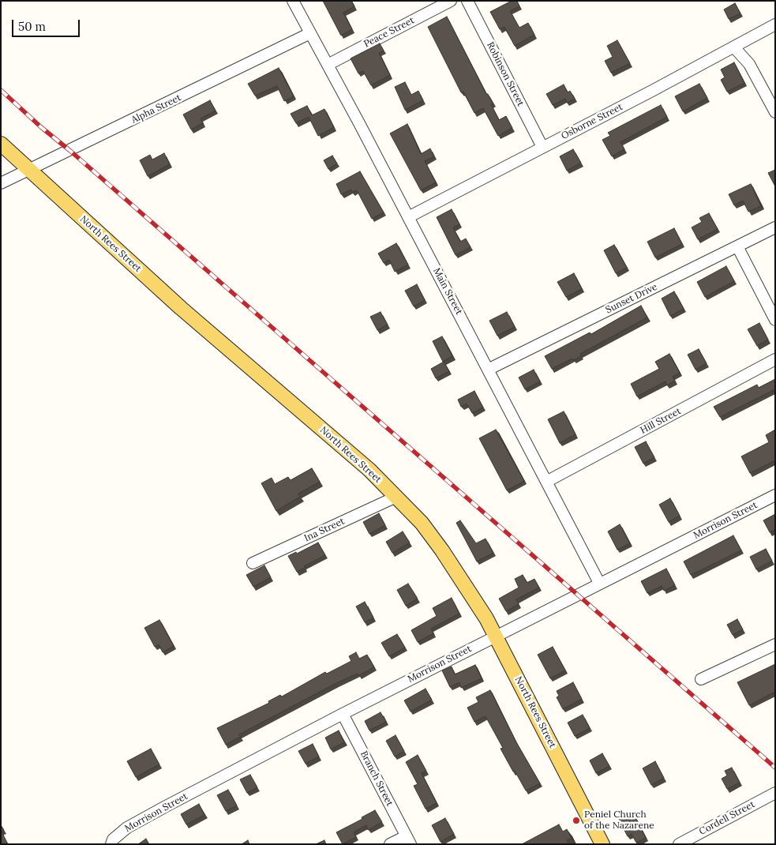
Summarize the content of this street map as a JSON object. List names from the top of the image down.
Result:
{
  "streets": {
    "main road": ["North Rees Street"],
    "street": [
      "Peace Street",
      "Robinson Street",
      "Alpha Street",
      "Osborne Street",
      "Main Street",
      "Sunset Drive",
      "Hill Street",
      "Morrison Street",
      "Ina Street",
      "Branch Street",
      "Cordell Street"
    ]
  },
  "crossings": [
    ["Peace Street", "Main Street"],
    ["Robinson Street", "Osborne Street"],
    ["Alpha Street", "North Rees Street"],
    ["Alpha Street", "Main Street"],
    ["Osborne Street", "Main Street"],
    ["North Rees Street", "Morrison Street"],
    ["North Rees Street", "Ina Street"],
    ["Main Street", "Sunset Drive"],
    ["Main Street", "Hill Street"],
    ["Main Street", "Morrison Street"],
    ["Morrison Street", "Branch Street"]
  ],
  "places": ["Peniel Church of the Nazarene"],
  "scale_bar": "50 m"
}
